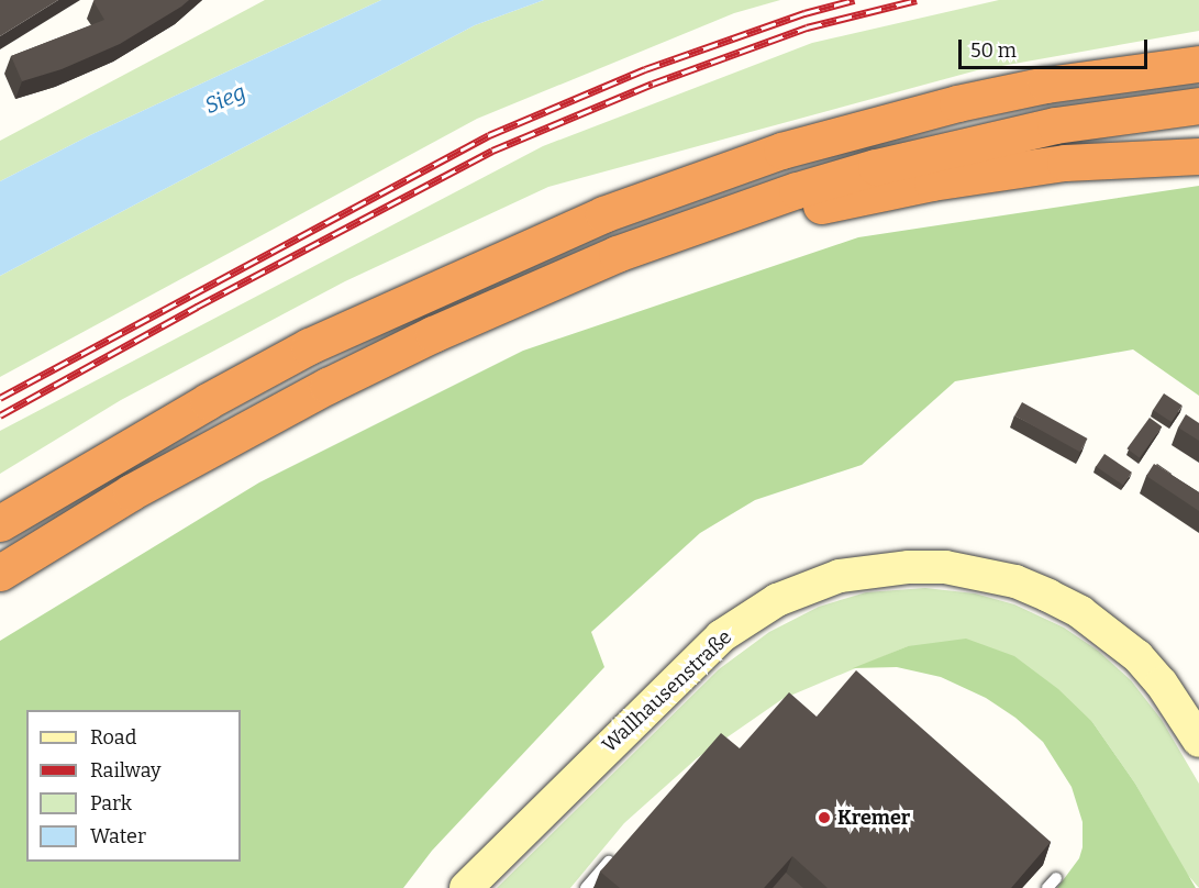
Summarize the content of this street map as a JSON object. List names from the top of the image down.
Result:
{
  "streets": {
    "street": ["Wallhausenstraße"]
  },
  "water": ["Sieg"],
  "places": ["Kremer"],
  "legend": [
    "Road",
    "Railway",
    "Park",
    "Water"
  ],
  "scale_bar": "50 m"
}
